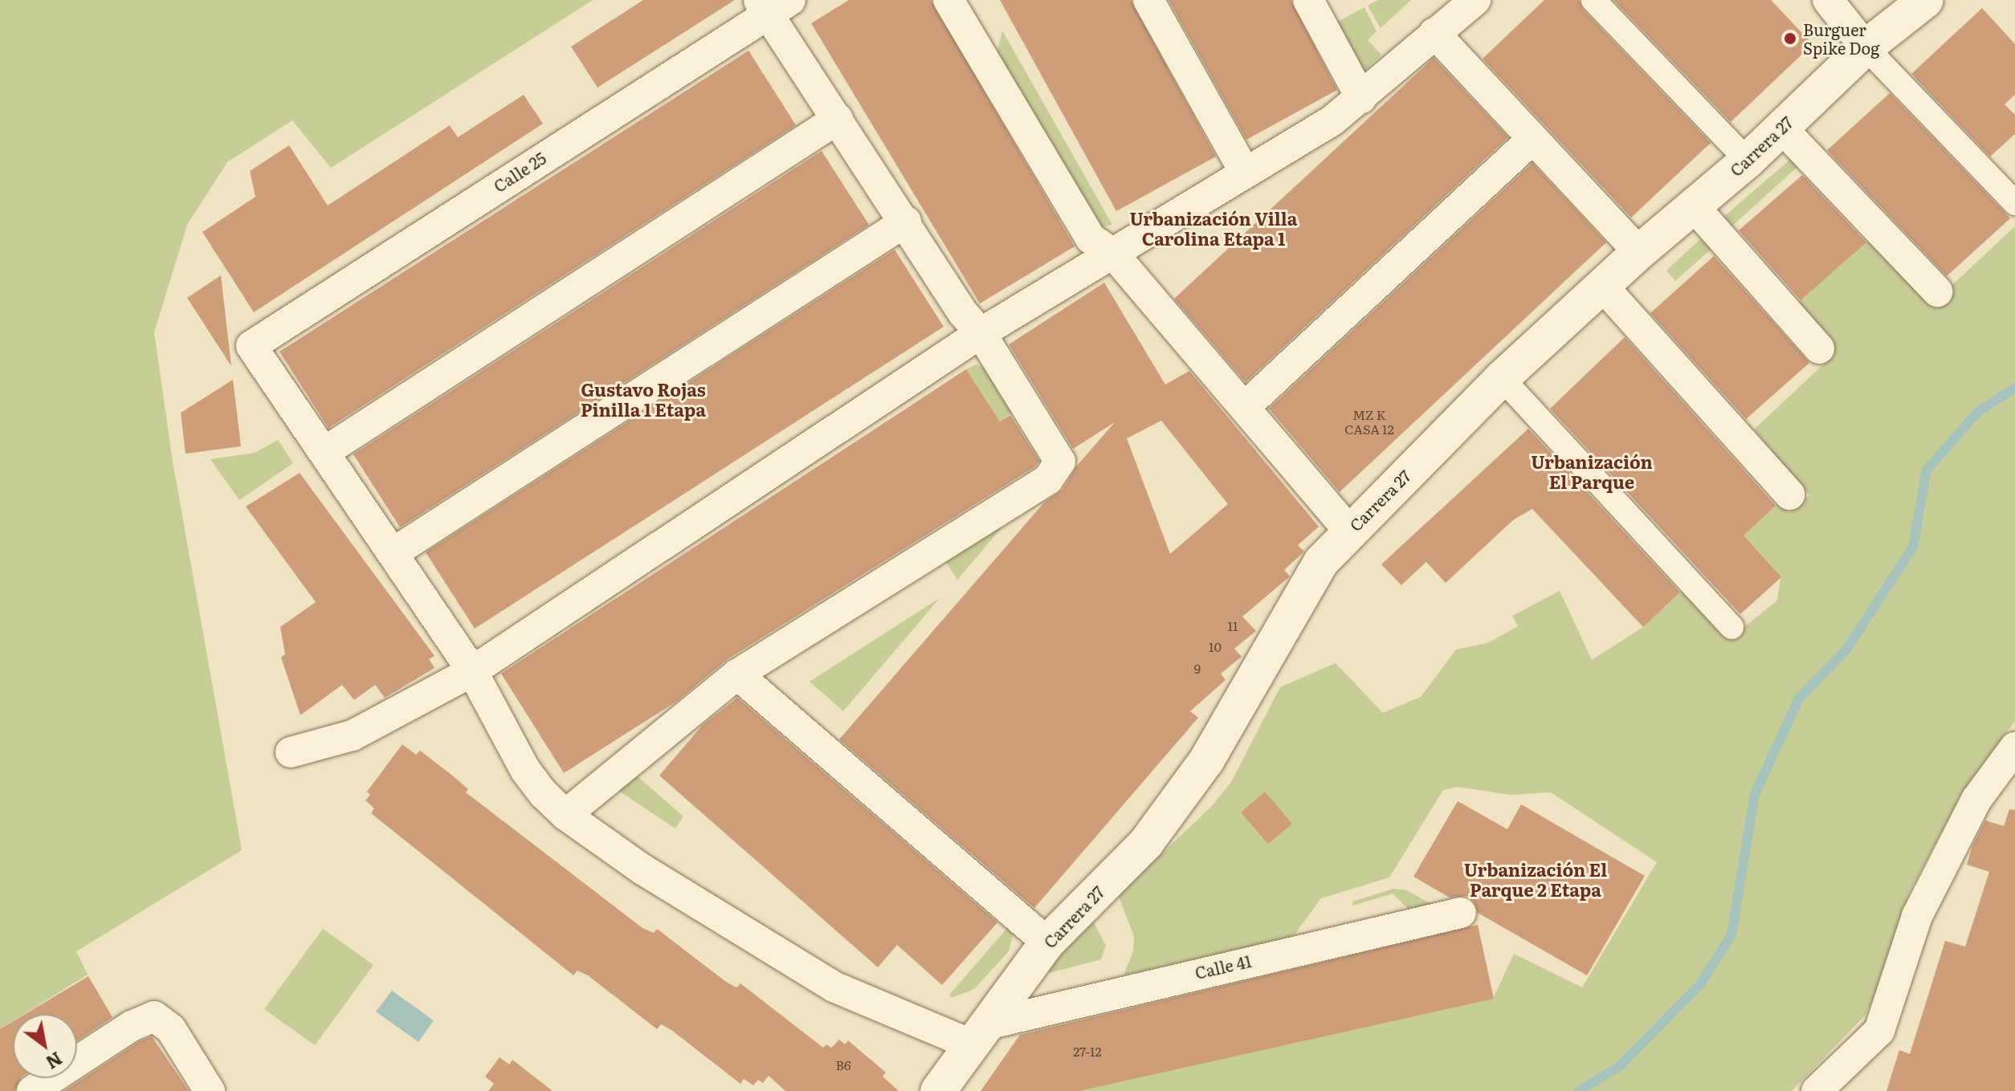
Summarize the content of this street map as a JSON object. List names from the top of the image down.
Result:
{
  "streets": {
    "street": ["Carrera 27", "Calle 25", "Calle 41"]
  },
  "crossings": [
    ["Carrera 27", "Calle 41"]
  ],
  "districts": [
    "Urbanización Villa Carolina Etapa 1",
    "Gustavo Rojas Pinilla 1 Etapa",
    "Urbanización El Parque",
    "Urbanización El Parque 2 Etapa"
  ],
  "places": ["Burguer Spike Dog"],
  "house_numbers": [
    "MZ K CASA 12",
    "11",
    "10",
    "9",
    "27-12",
    "B6"
  ],
  "north": "bottom right"
}
